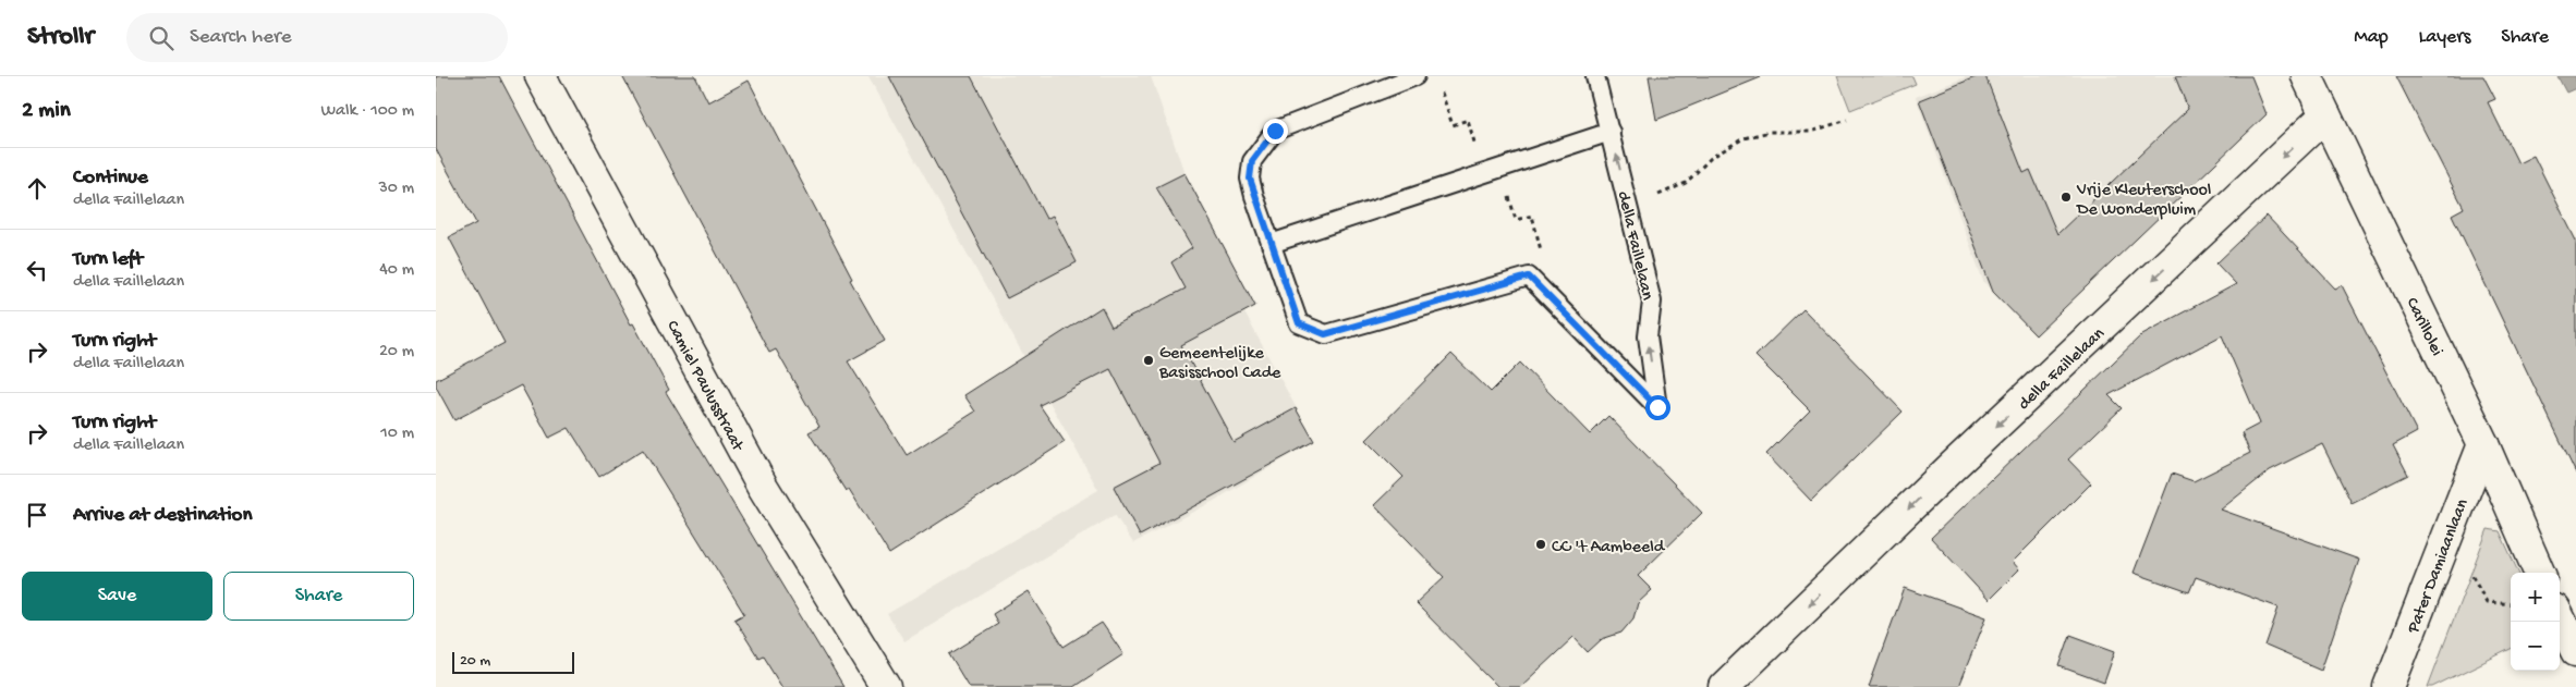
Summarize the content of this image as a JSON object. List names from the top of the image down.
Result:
{
  "streets": {
    "street": [
      "della Faillelaan",
      "Carillolei",
      "Camiel Paulusstraat",
      "Pater Damiaanlaan"
    ]
  },
  "crossings": [
    ["della Faillelaan", "Carillolei"],
    ["Carillolei", "Pater Damiaanlaan"]
  ],
  "places": ["Vrije Kleuterschool De Wonderpluim", "Gemeentelijke Basisschool Cade", "CC 't Aambeeld"],
  "scale_bar": "20 m",
  "page": {
    "header": "Strollr",
    "search": "Search here",
    "nav": ["Map", "Layers", "Share"],
    "heading": ["2 min", "Walk · 100 m"],
    "list": [
      ["Continue", "della Faillelaan", "30 m"],
      ["Turn left", "della Faillelaan", "40 m"],
      ["Turn right", "della Faillelaan", "20 m"],
      ["Turn right", "della Faillelaan", "10 m"],
      "Arrive at destination"
    ],
    "buttons": ["Save", "Share"],
    "map_buttons": ["+", "−"],
    "scale": "20 m"
  }
}
